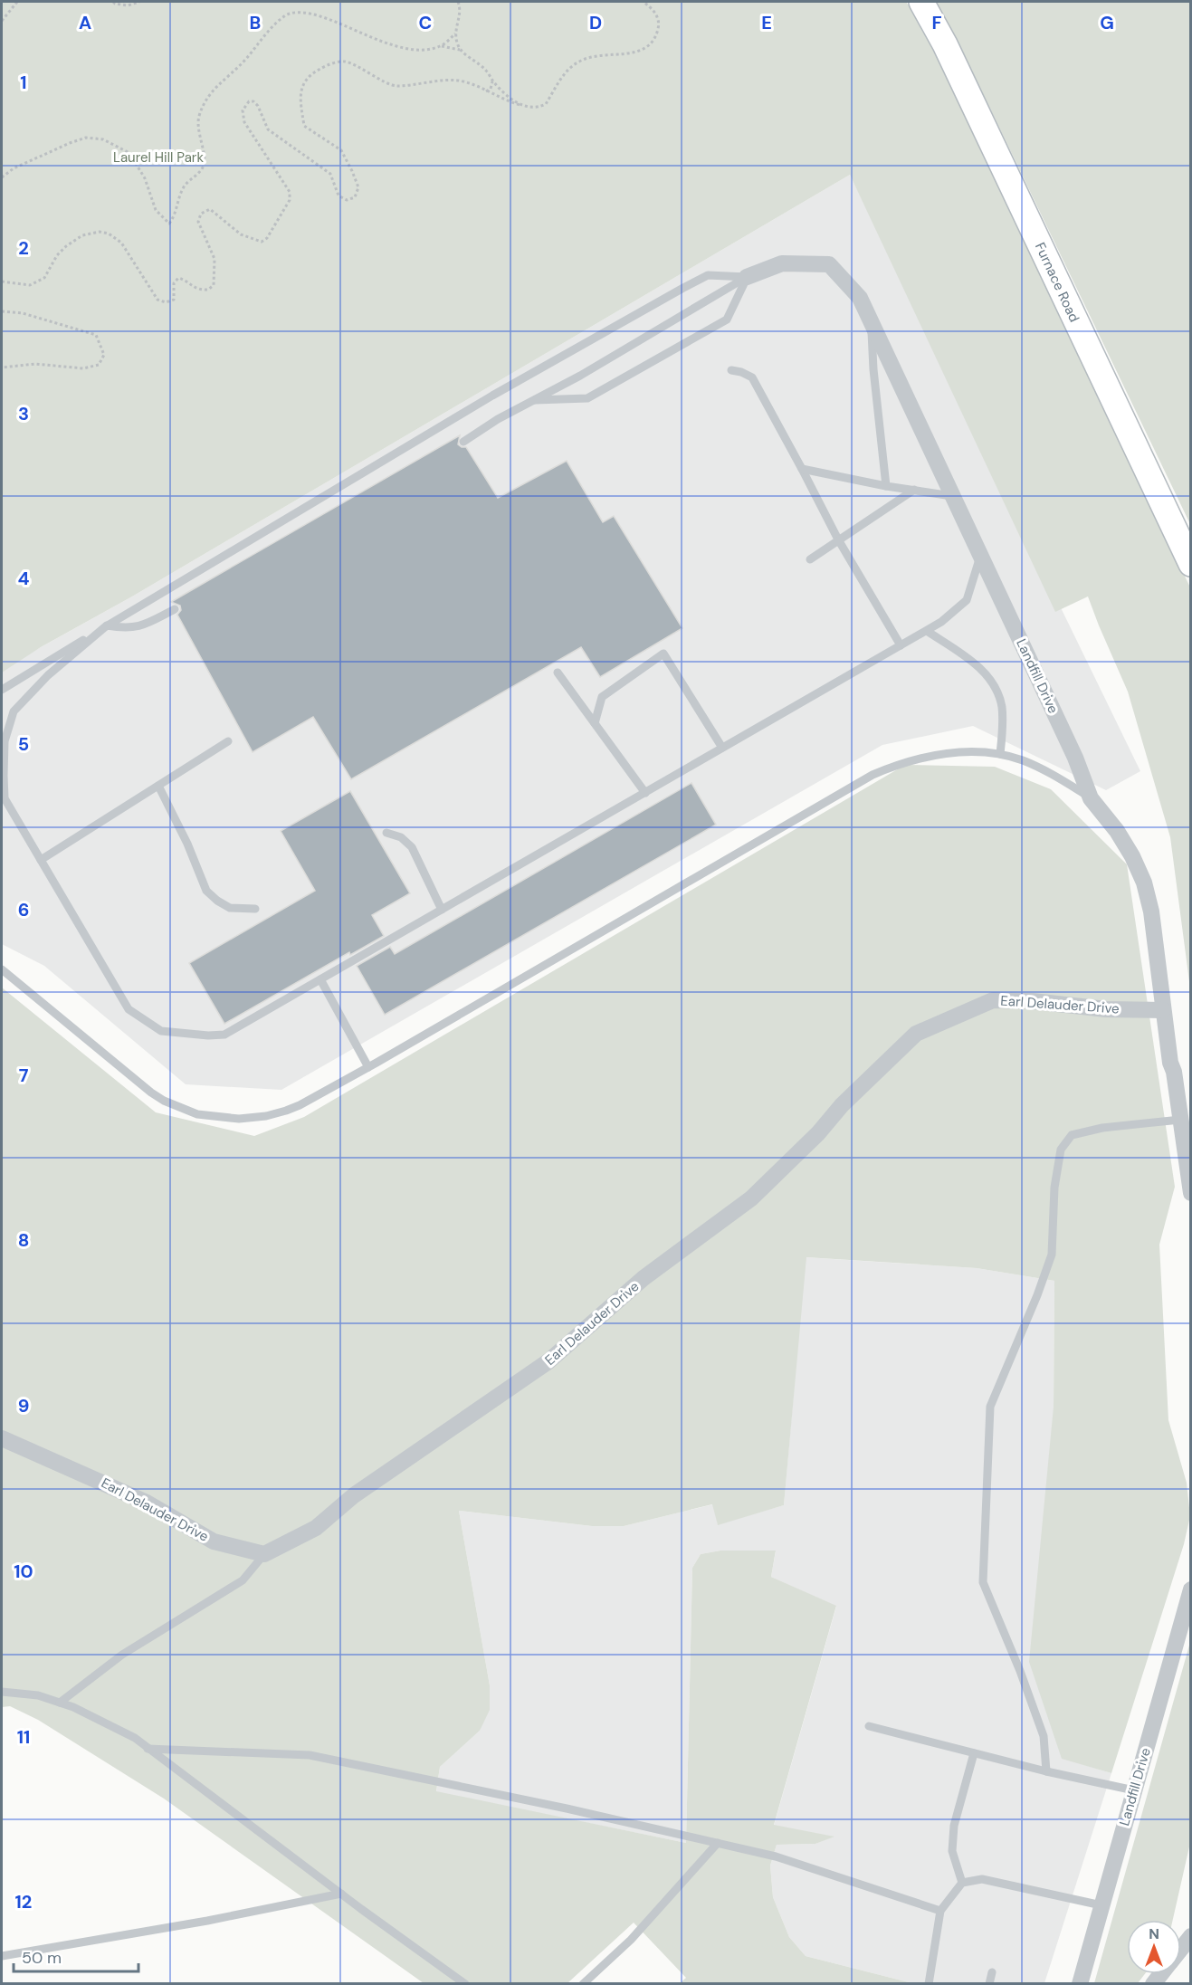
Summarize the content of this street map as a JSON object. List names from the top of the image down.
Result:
{
  "streets": {
    "main road": ["Furnace Road"],
    "street": ["Landfill Drive", "Earl Delauder Drive"]
  },
  "crossings": [
    ["Landfill Drive", "Earl Delauder Drive"]
  ],
  "parks": ["Laurel Hill Park"],
  "scale_bar": "50 m",
  "north": "top",
  "grid": {
    "columns": [
      "A",
      "B",
      "C",
      "D",
      "E",
      "F",
      "G"
    ],
    "rows": [
      "1",
      "2",
      "3",
      "4",
      "5",
      "6",
      "7",
      "8",
      "9",
      "10",
      "11",
      "12"
    ]
  }
}
